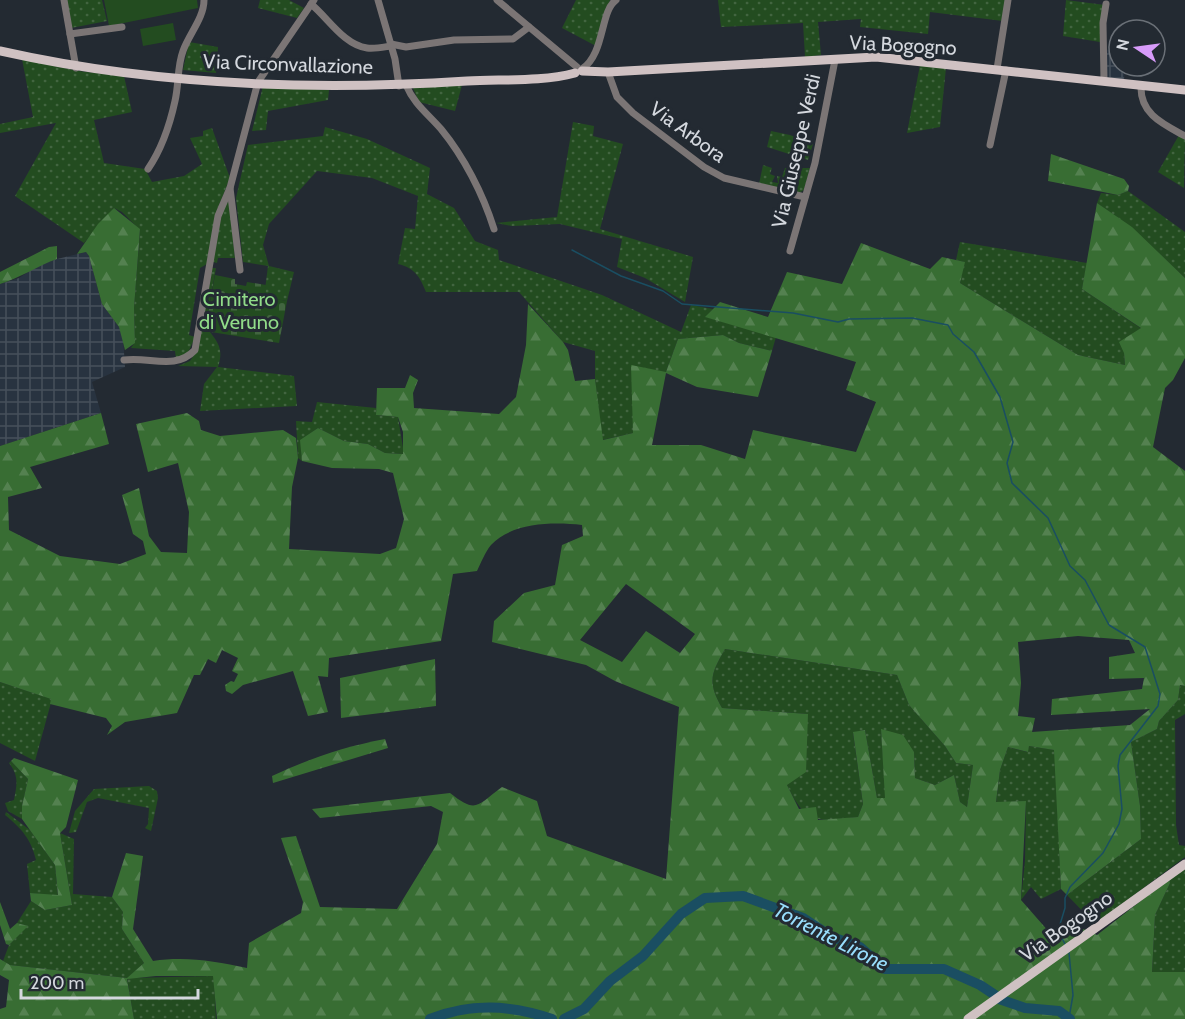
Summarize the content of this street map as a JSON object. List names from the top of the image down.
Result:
{
  "streets": {
    "main road": ["Via Bogogno", "Via Circonvallazione"],
    "street": ["Via Arbora", "Via Giuseppe Verdi"]
  },
  "crossings": [
    ["Via Bogogno", "Via Circonvallazione"],
    ["Via Bogogno", "Via Arbora"],
    ["Via Bogogno", "Via Giuseppe Verdi"],
    ["Via Arbora", "Via Giuseppe Verdi"]
  ],
  "water": ["Torrente Lirone"],
  "parks": ["Cimitero di Veruno"],
  "scale_bar": "200 m",
  "north": "left"
}
